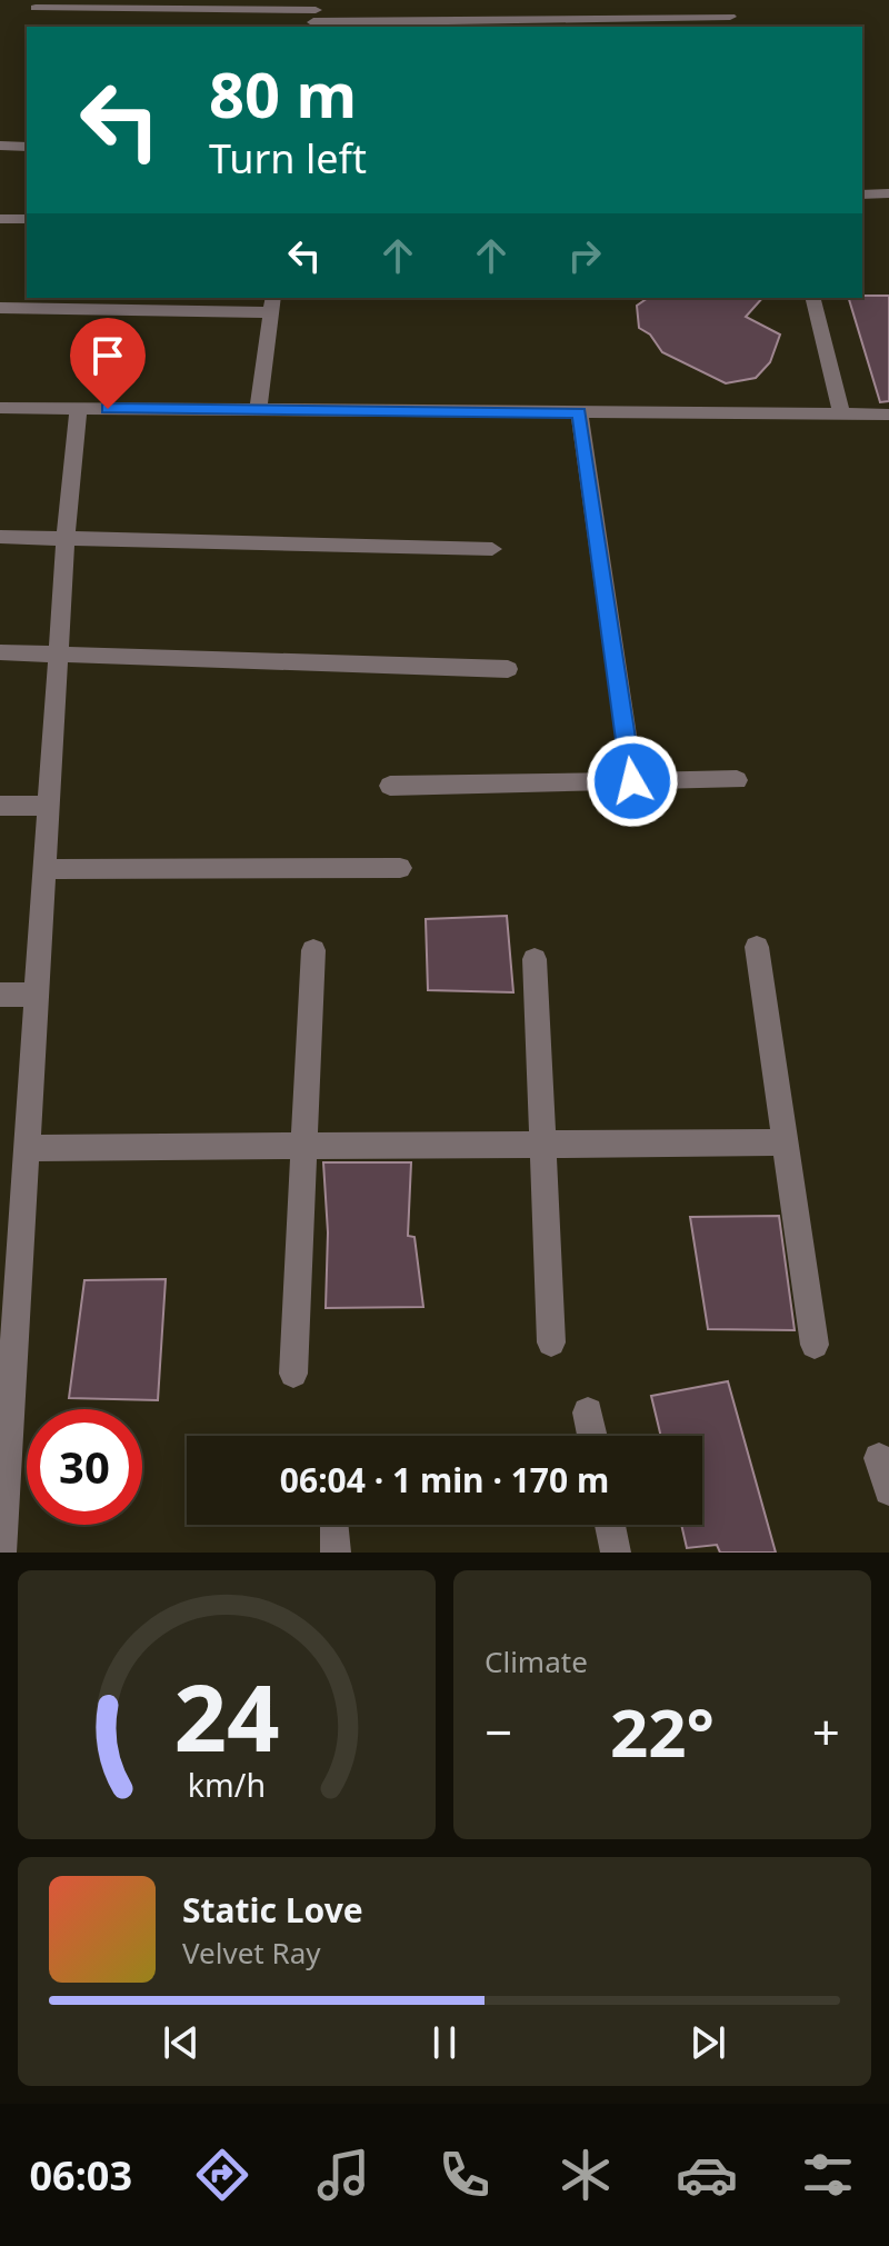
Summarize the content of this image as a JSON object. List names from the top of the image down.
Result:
{
  "page": {
    "turn": ["80 m", "Turn left"],
    "limit": "30",
    "trip": "06:04 · 1 min · 170 m",
    "tile": "Climate",
    "heat": ["−", "22°", "+"],
    "song": ["Static Love", "Velvet Ray"],
    "tabs": "06:03",
    "gauge": ["24", "km/h"]
  }
}
